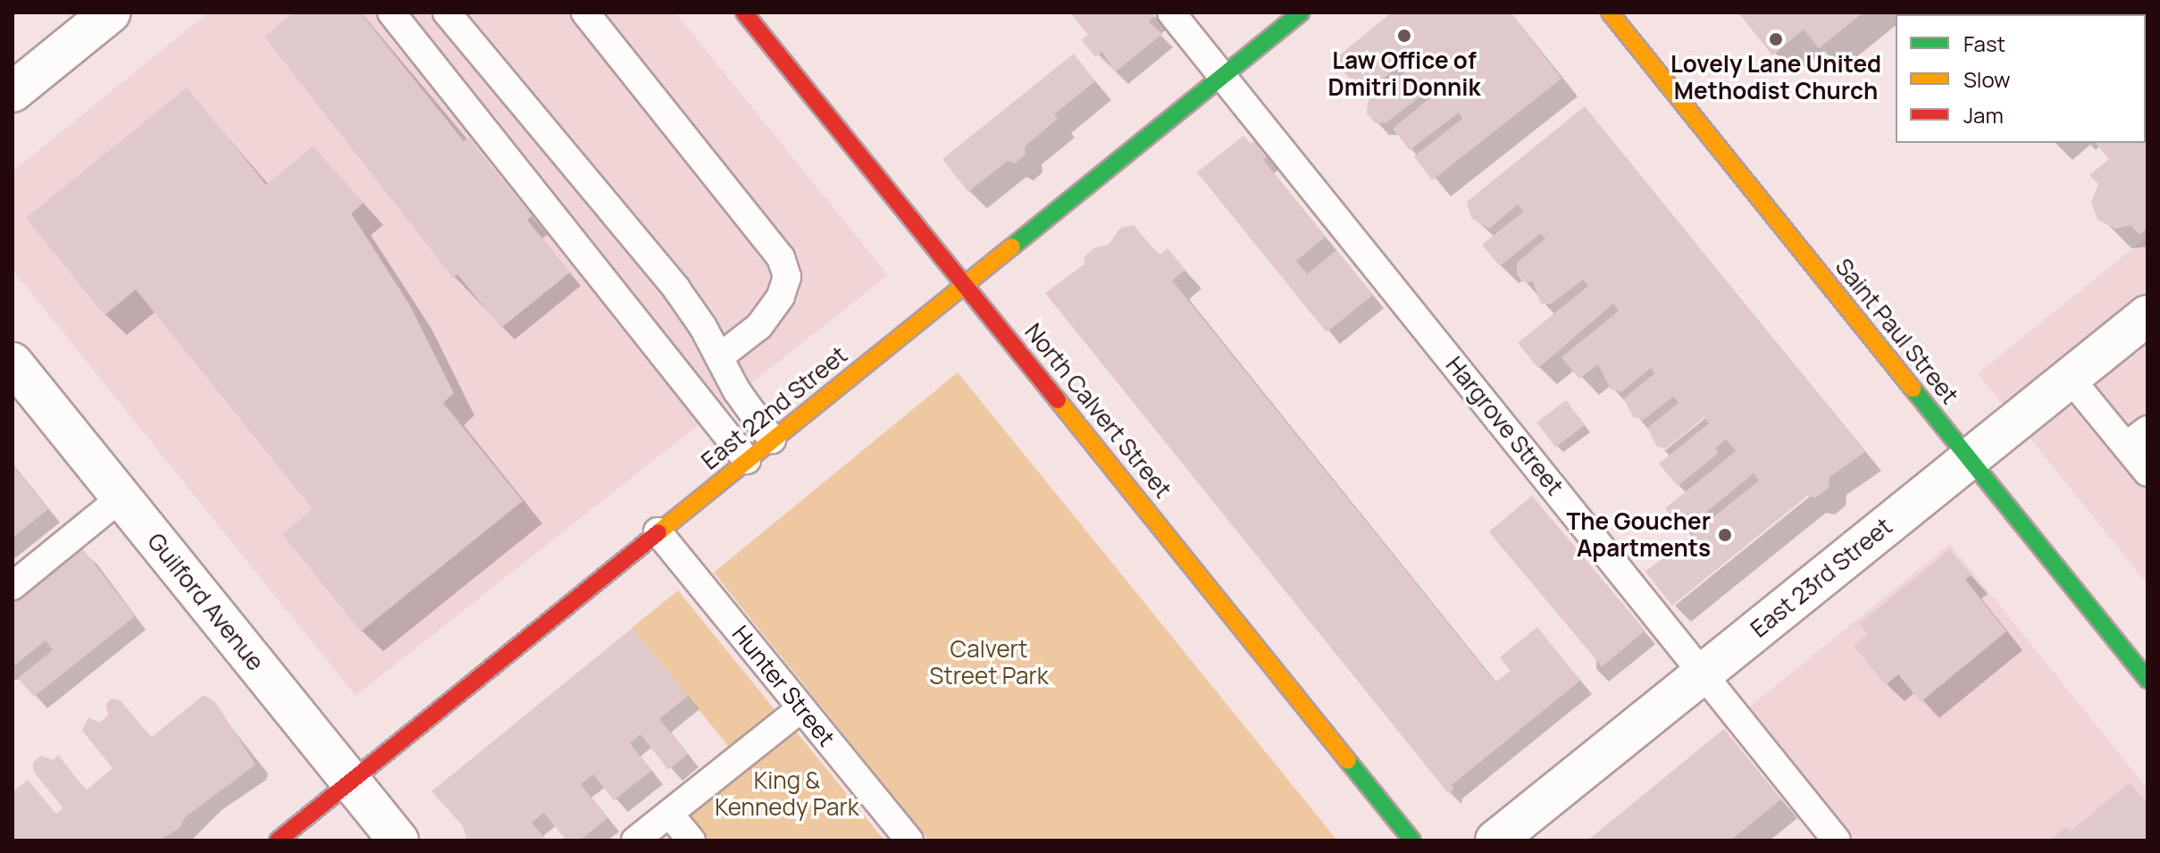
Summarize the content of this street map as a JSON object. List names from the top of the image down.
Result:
{
  "streets": {
    "main road": ["Saint Paul Street", "East 22nd Street", "North Calvert Street"],
    "street": ["East 23rd Street", "Guilford Avenue"],
    "lane": ["Hargrove Street", "Hunter Street"]
  },
  "crossings": [
    ["Saint Paul Street", "East 23rd Street"],
    ["East 22nd Street", "North Calvert Street"],
    ["East 22nd Street", "Hargrove Street"],
    ["East 22nd Street", "Guilford Avenue"],
    ["East 22nd Street", "Hunter Street"],
    ["Hargrove Street", "East 23rd Street"]
  ],
  "parks": ["Calvert Street Park", "King & Kennedy Park"],
  "places": ["Law Office of Dmitri Donnik", "Lovely Lane United Methodist Church", "The Goucher Apartments"],
  "legend": ["Fast", "Slow", "Jam"]
}
